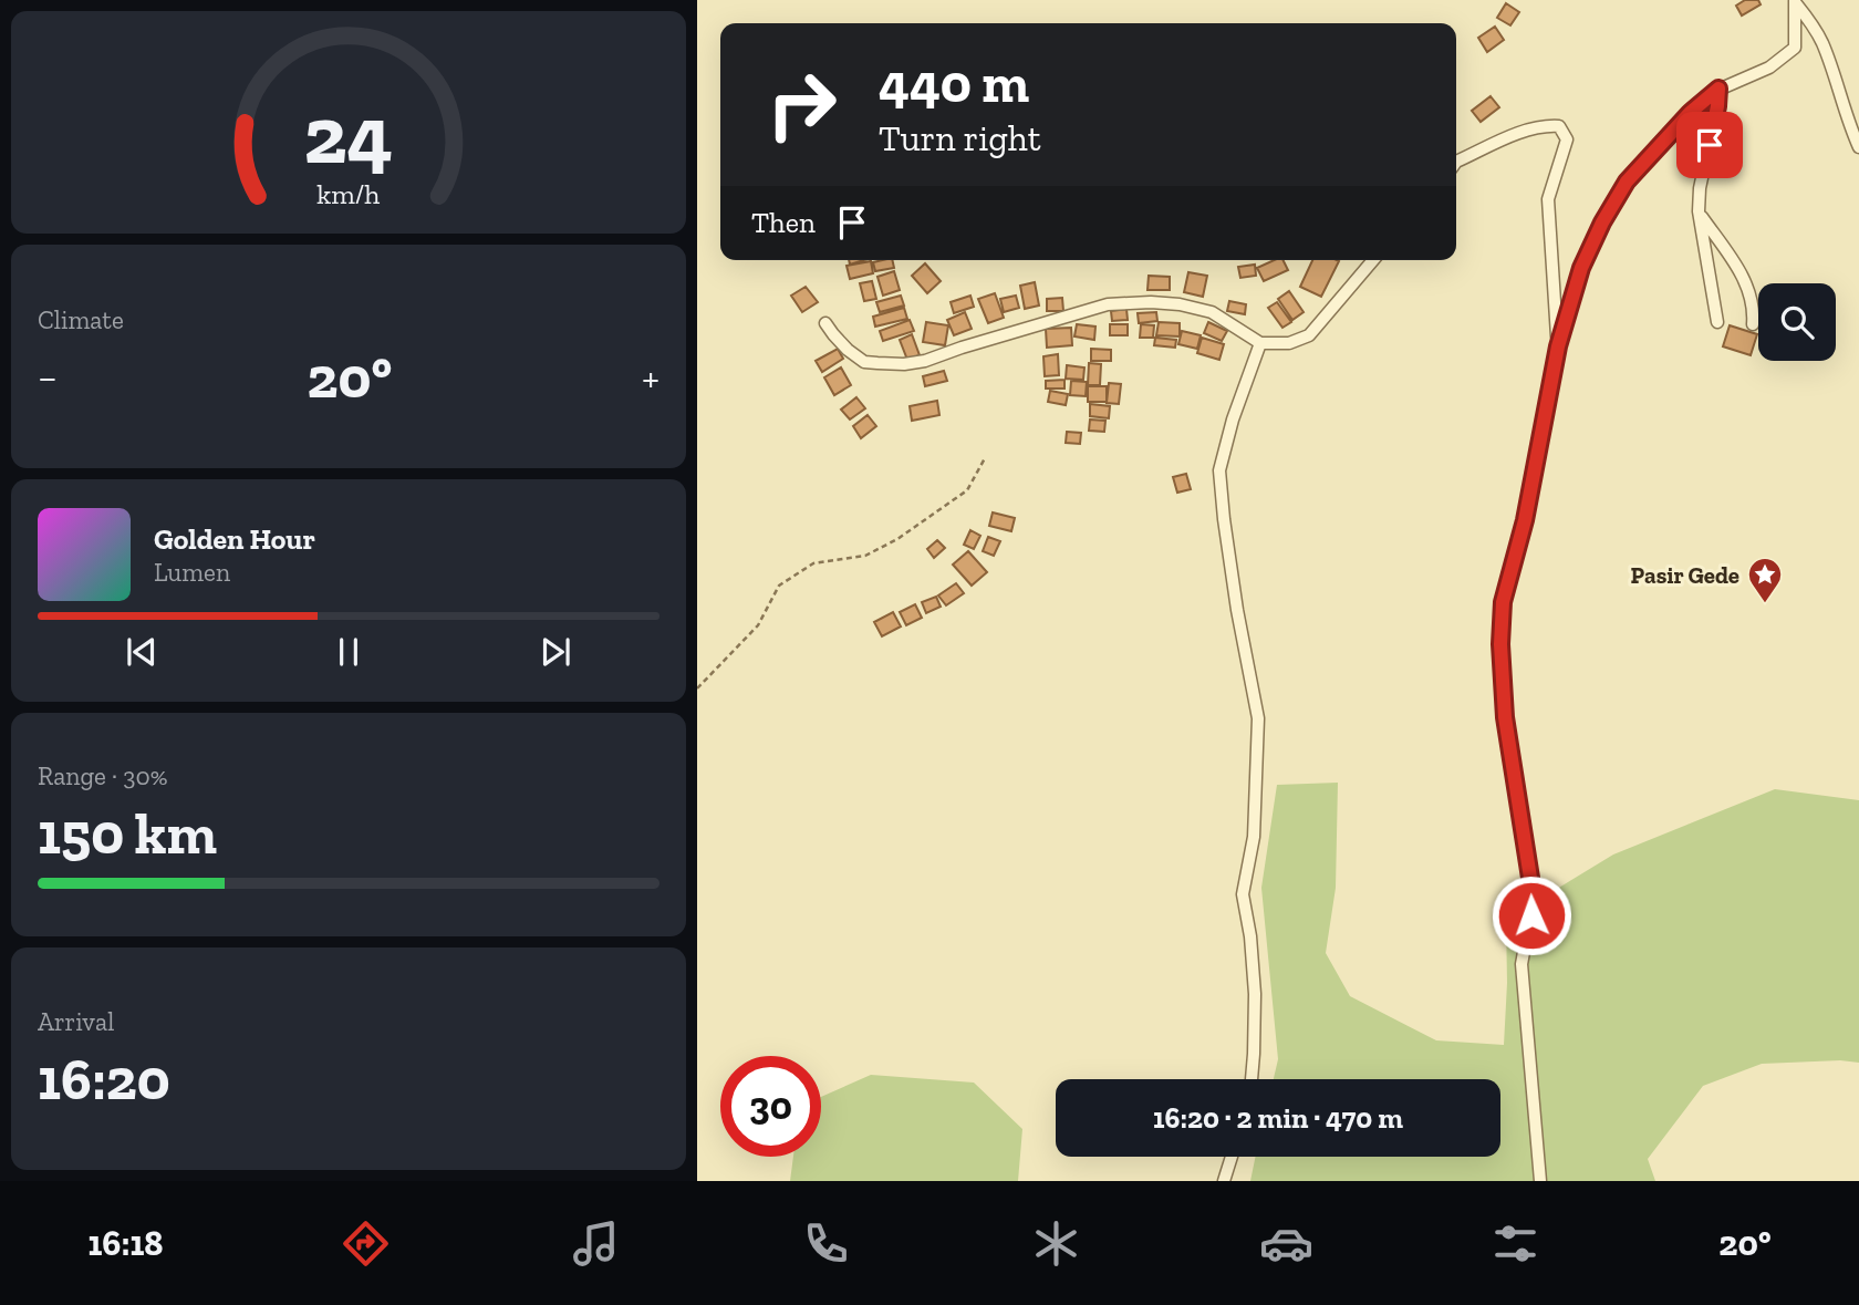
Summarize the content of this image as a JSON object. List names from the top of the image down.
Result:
{
  "places": {
    "place": ["Pasir Gede"]
  },
  "page": {
    "turn": ["440 m", "Turn right"],
    "then": "Then",
    "tile": [
      "Climate",
      ["Range · 30%", "150 km"],
      ["Arrival", "16:20"]
    ],
    "heat": ["−", "20°", "+"],
    "song": ["Golden Hour", "Lumen"],
    "limit": "30",
    "trip": "16:20 · 2 min · 470 m",
    "tabs": ["16:18", "20°"],
    "gauge": ["24", "km/h"]
  }
}
